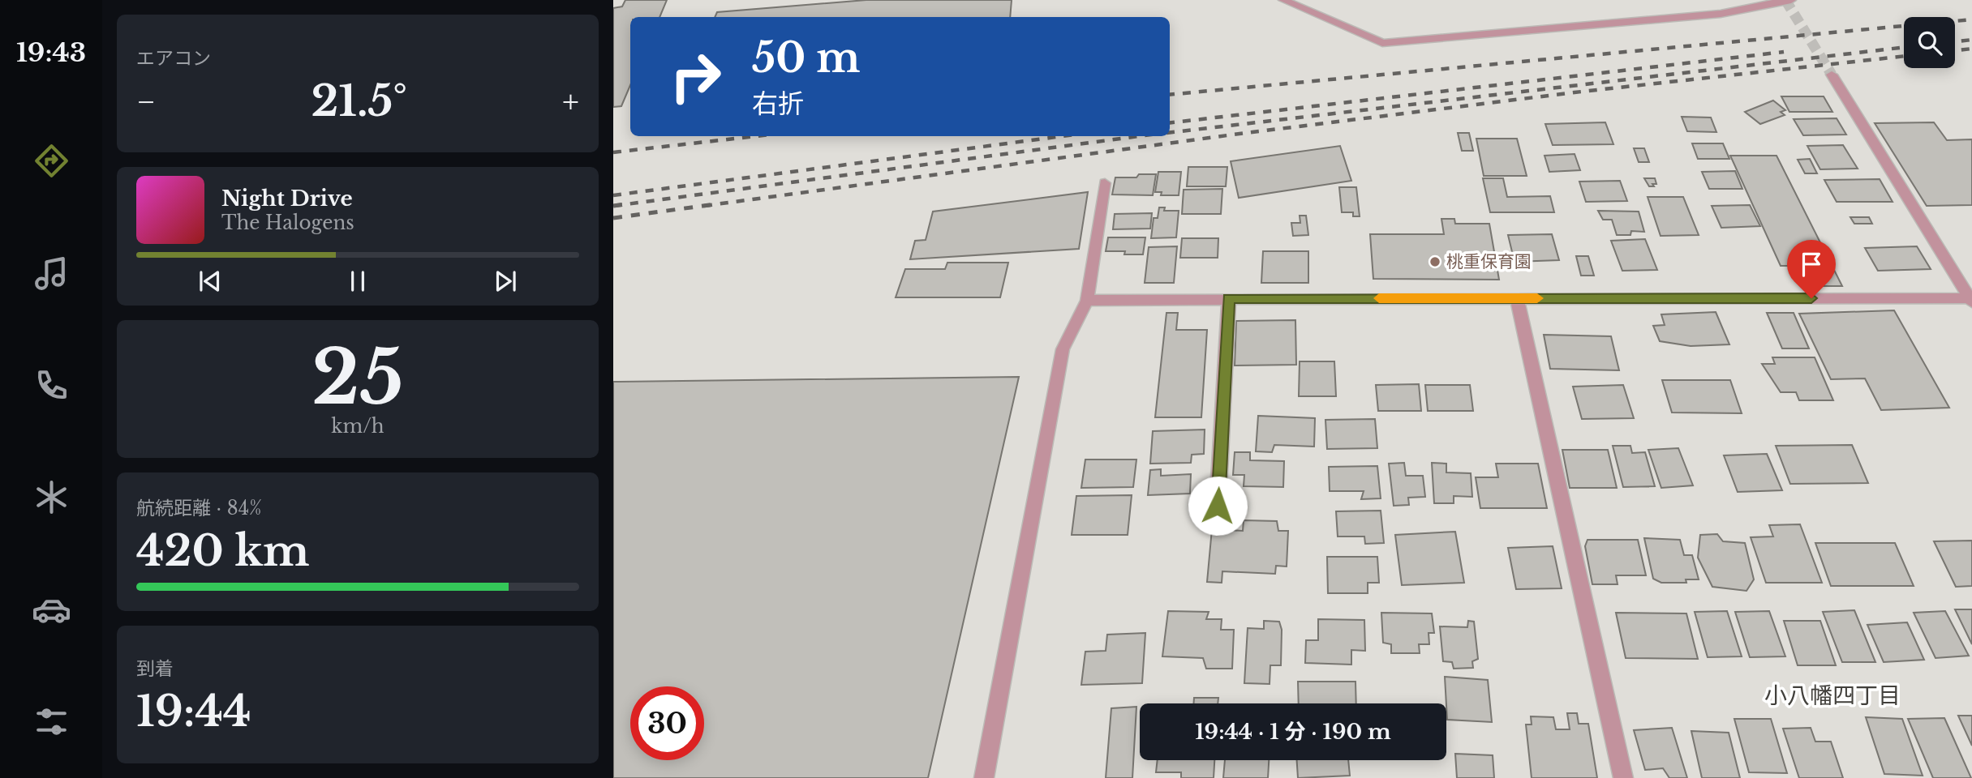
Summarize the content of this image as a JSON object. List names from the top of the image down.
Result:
{
  "districts": ["小八幡四丁目"],
  "places": ["桃重保育園"],
  "page": {
    "tabs": "19:43",
    "tile": [
      "エアコン",
      ["25", "km/h"],
      ["航続距離 · 84%", "420 km"],
      ["到着", "19:44"]
    ],
    "turn": ["50 m", "右折"],
    "heat": ["−", "21.5°", "+"],
    "song": ["Night Drive", "The Halogens"],
    "limit": "30",
    "trip": "19:44 · 1 分 · 190 m"
  }
}
